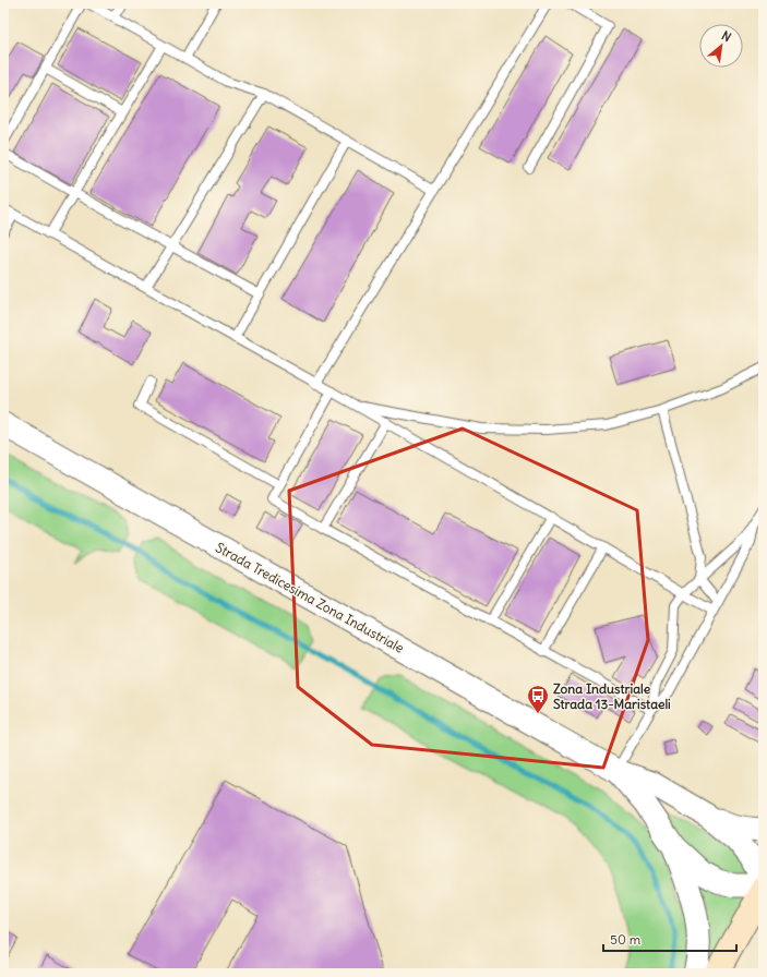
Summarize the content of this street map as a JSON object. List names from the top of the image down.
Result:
{
  "streets": {
    "street": ["Strada Tredicesima Zona Industriale"]
  },
  "places": {
    "bus stop": ["Zona Industriale Strada 13-Maristaeli"]
  },
  "scale_bar": "50 m",
  "north": "top right"
}
